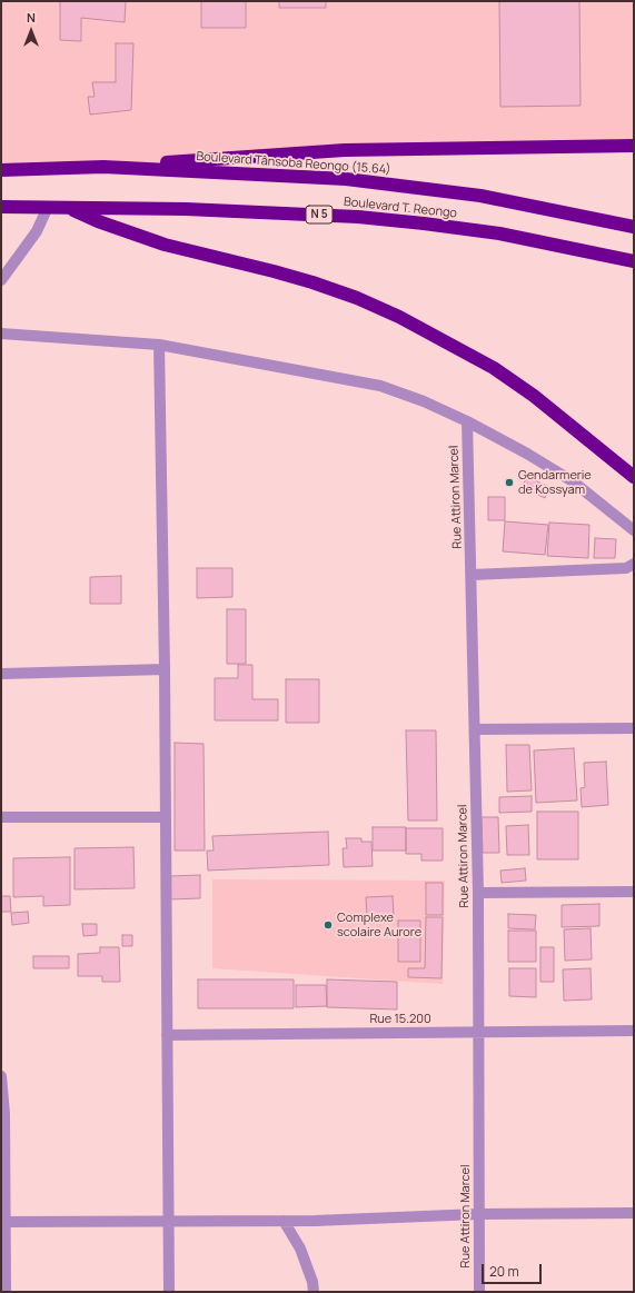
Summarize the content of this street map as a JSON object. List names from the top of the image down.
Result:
{
  "streets": {
    "highway": ["Boulevard Tânsoba Reongo (15.64)", "Boulevard T. Reongo", "N 5"],
    "street": ["Rue Attiron Marcel", "Rue 15.200"]
  },
  "crossings": [
    ["Rue Attiron Marcel", "Rue 15.200"]
  ],
  "places": ["Gendarmerie de Kossyam", "Complexe scolaire Aurore"],
  "scale_bar": "20 m",
  "north": "top"
}
